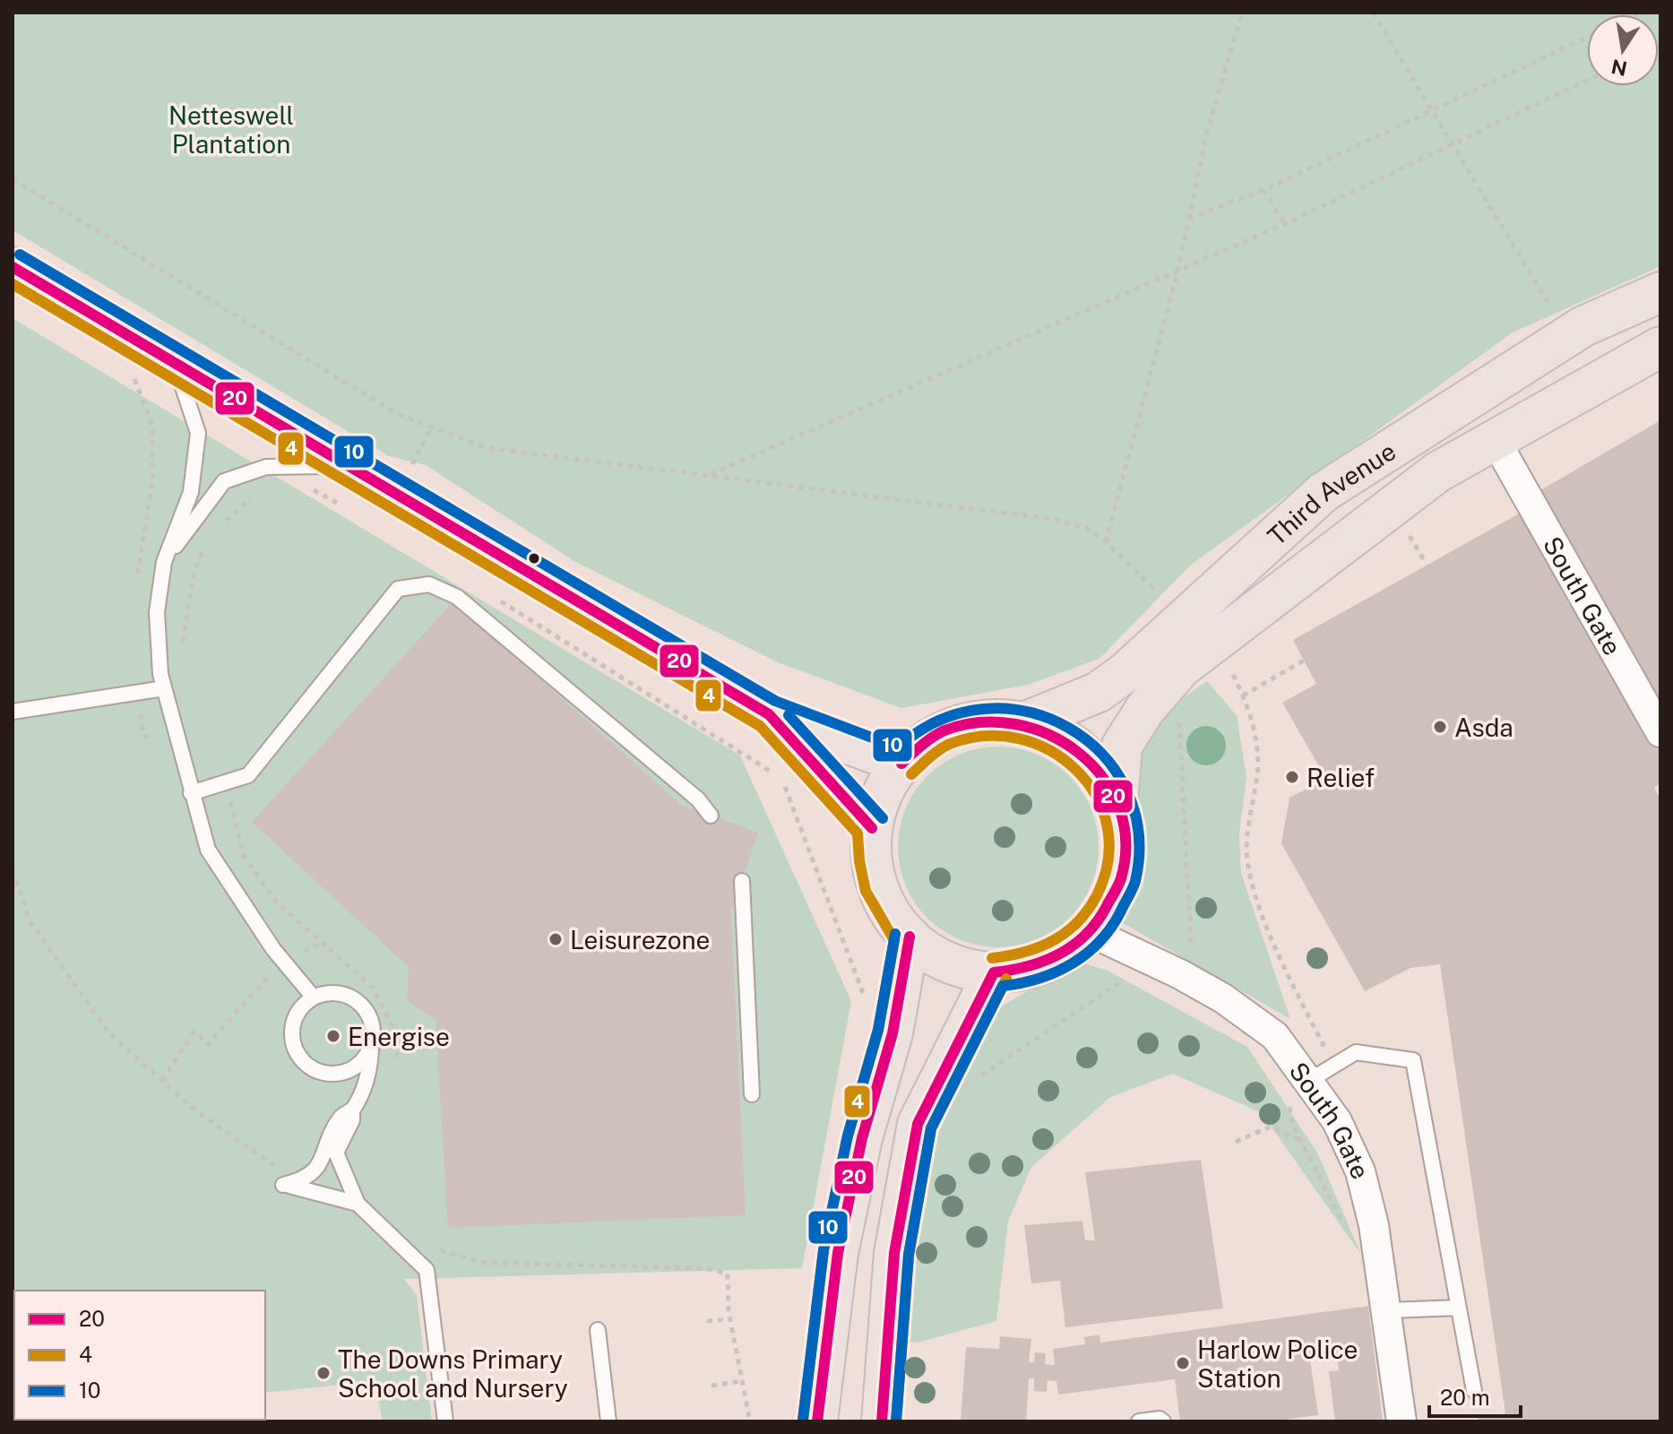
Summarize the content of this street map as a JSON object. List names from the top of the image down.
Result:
{
  "streets": {
    "main road": ["Third Avenue"],
    "street": ["South Gate"]
  },
  "crossings": [
    ["Third Avenue", "South Gate"]
  ],
  "parks": ["Netteswell Plantation"],
  "places": [
    "Asda",
    "Relief",
    "Leisurezone",
    "Energise",
    "Harlow Police Station",
    "The Downs Primary School and Nursery"
  ],
  "lines": ["transit line 10", "transit line 20", "transit line 4"],
  "legend": ["20", "4", "10"],
  "scale_bar": "20 m",
  "north": "bottom"
}
